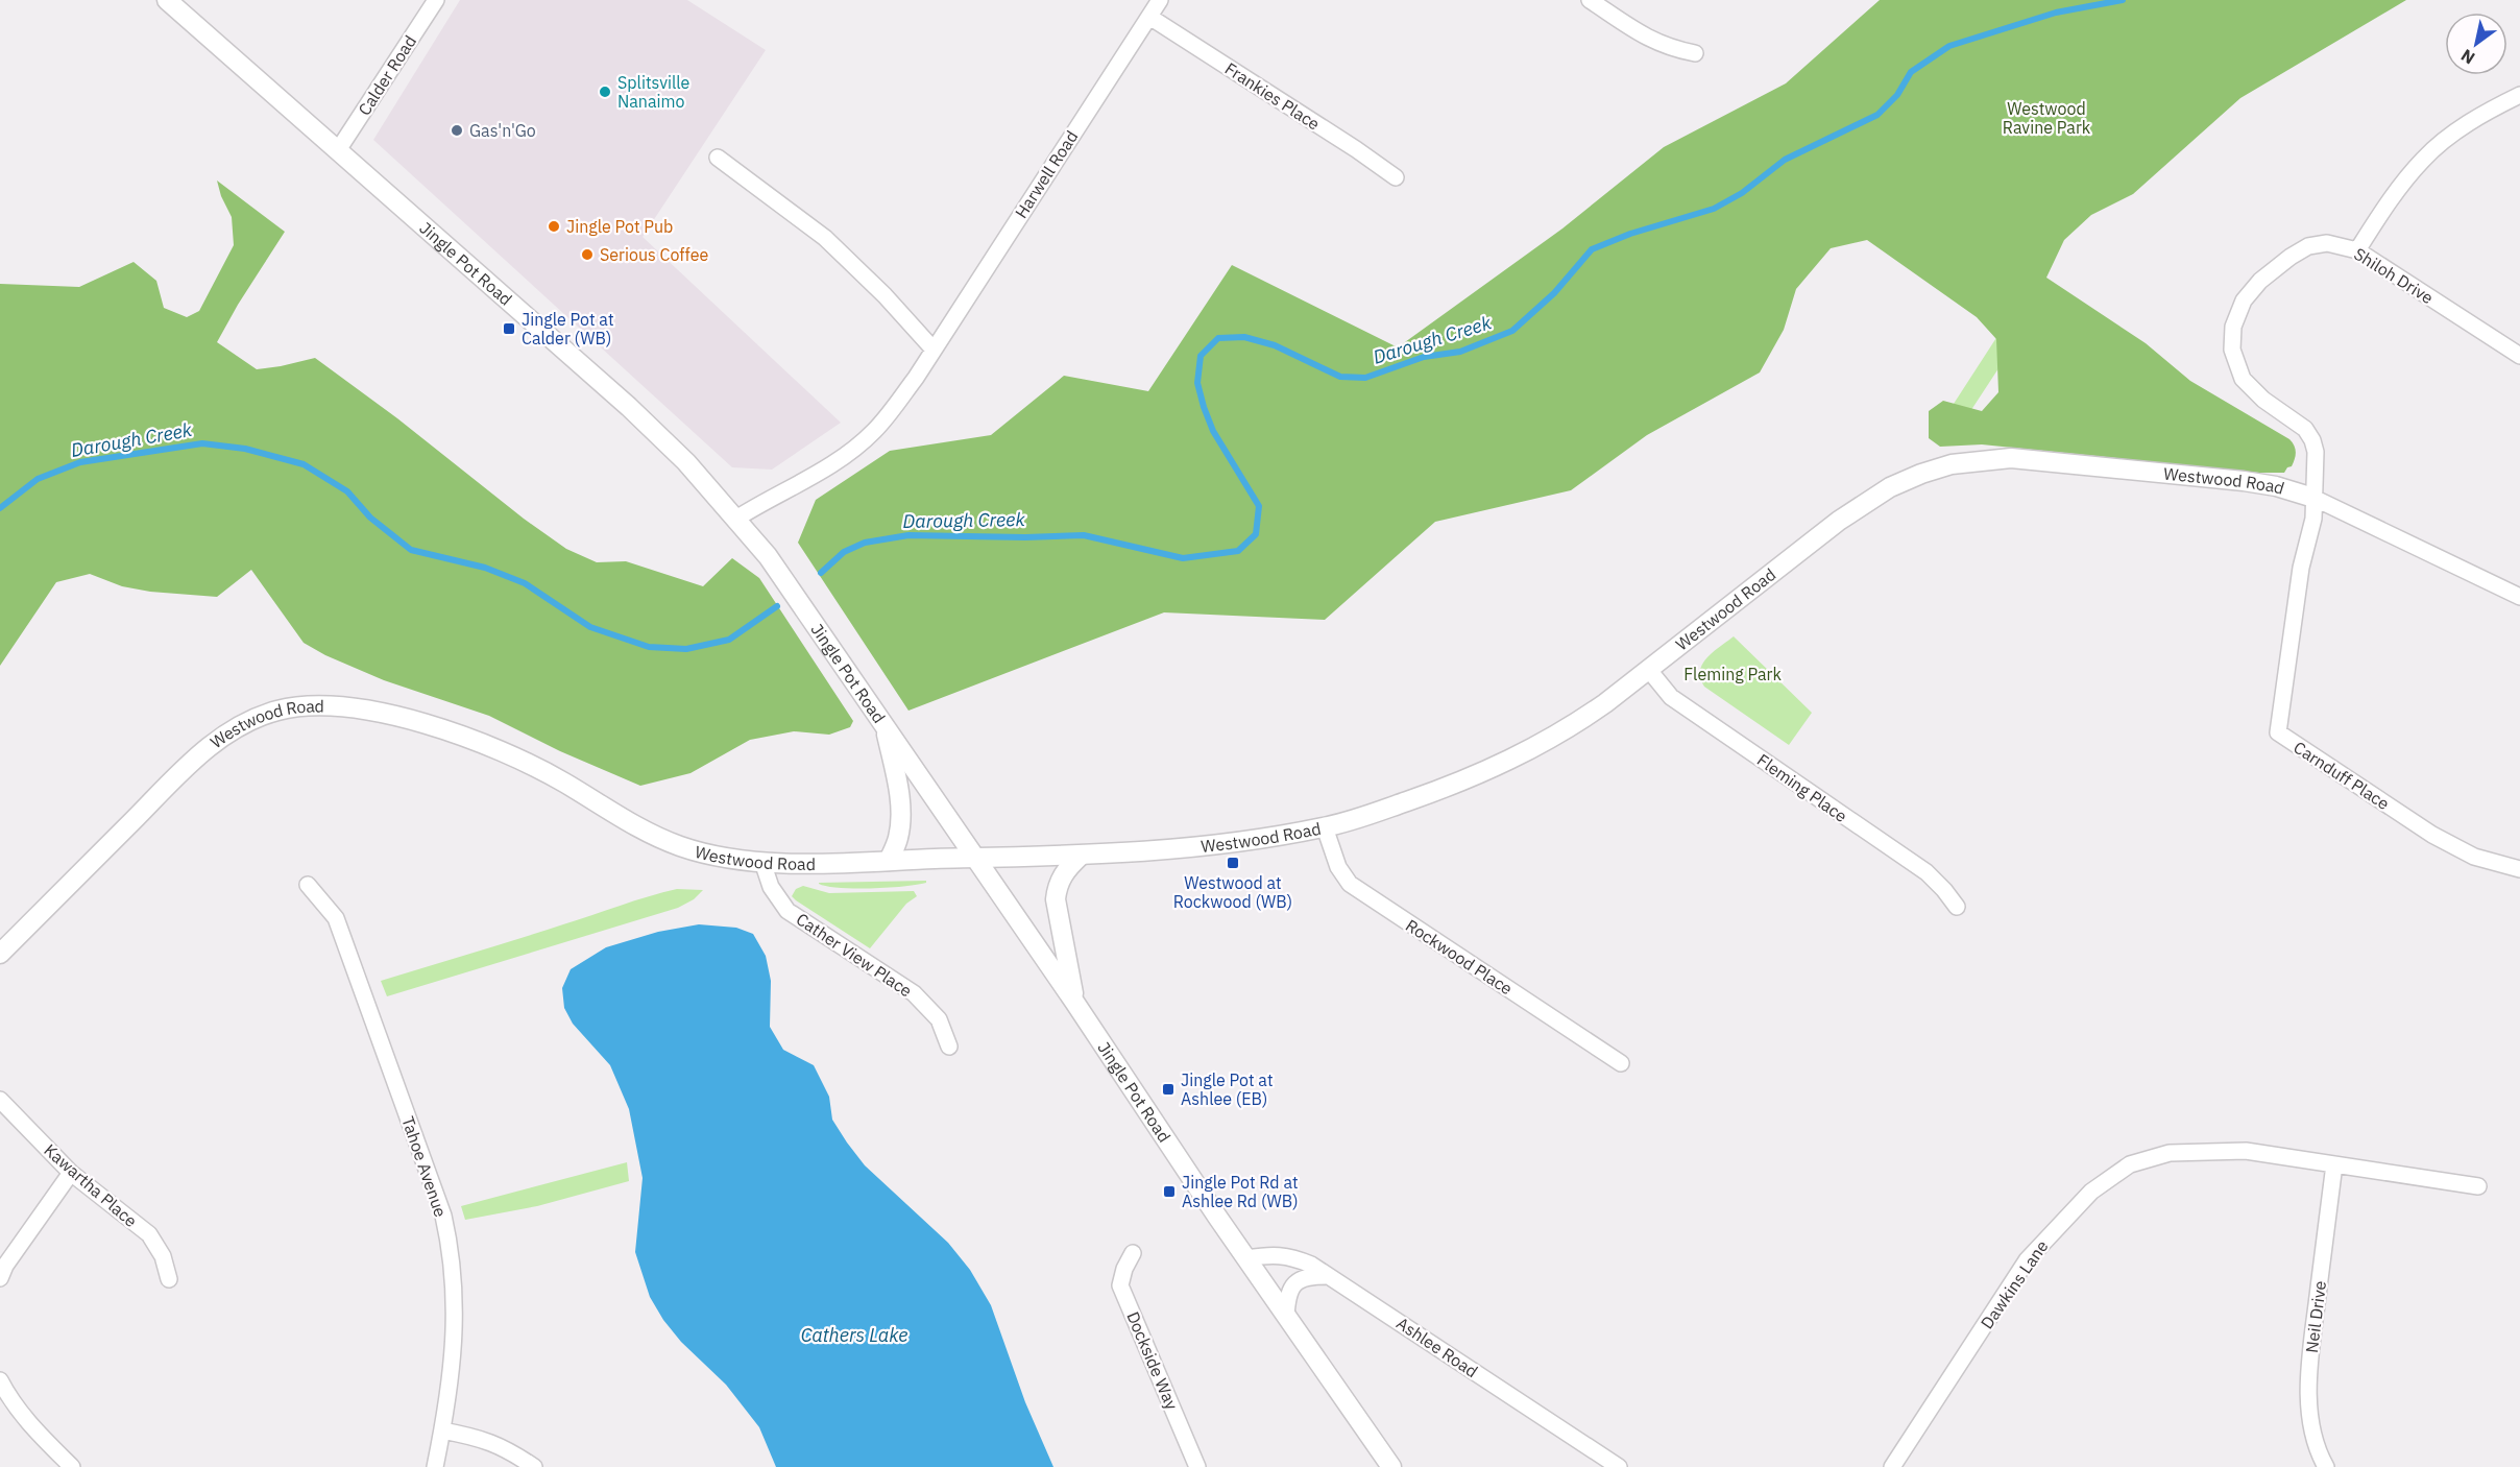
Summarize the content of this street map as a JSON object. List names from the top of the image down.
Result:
{
  "streets": {
    "street": [
      "Calder Road",
      "Frankies Place",
      "Harwell Road",
      "Jingle Pot Road",
      "Shiloh Drive",
      "Westwood Road",
      "Carnduff Place",
      "Fleming Place",
      "Cather View Place",
      "Rockwood Place",
      "Tahoe Avenue",
      "Kawartha Place",
      "Dawkins Lane",
      "Neil Drive",
      "Ashlee Road",
      "Dockside Way"
    ]
  },
  "crossings": [
    ["Calder Road", "Jingle Pot Road"],
    ["Frankies Place", "Harwell Road"],
    ["Harwell Road", "Jingle Pot Road"],
    ["Jingle Pot Road", "Westwood Road"],
    ["Jingle Pot Road", "Ashlee Road"],
    ["Shiloh Drive", "Westwood Road"],
    ["Shiloh Drive", "Carnduff Place"],
    ["Westwood Road", "Carnduff Place"],
    ["Westwood Road", "Fleming Place"],
    ["Westwood Road", "Cather View Place"],
    ["Westwood Road", "Rockwood Place"],
    ["Dawkins Lane", "Neil Drive"]
  ],
  "water": ["Darough Creek", "Cathers Lake"],
  "parks": ["Westwood Ravine Park", "Fleming Park"],
  "places": {
    "other": [
      "Splitsville Nanaimo",
      "Gas'n'Go",
      "Jingle Pot Pub",
      "Serious Coffee"
    ],
    "transit": [
      "Jingle Pot at Calder (WB)",
      "Westwood at Rockwood (WB)",
      "Jingle Pot at Ashlee (EB)",
      "Jingle Pot Rd at Ashlee Rd (WB)"
    ]
  },
  "north": "bottom left"
}
